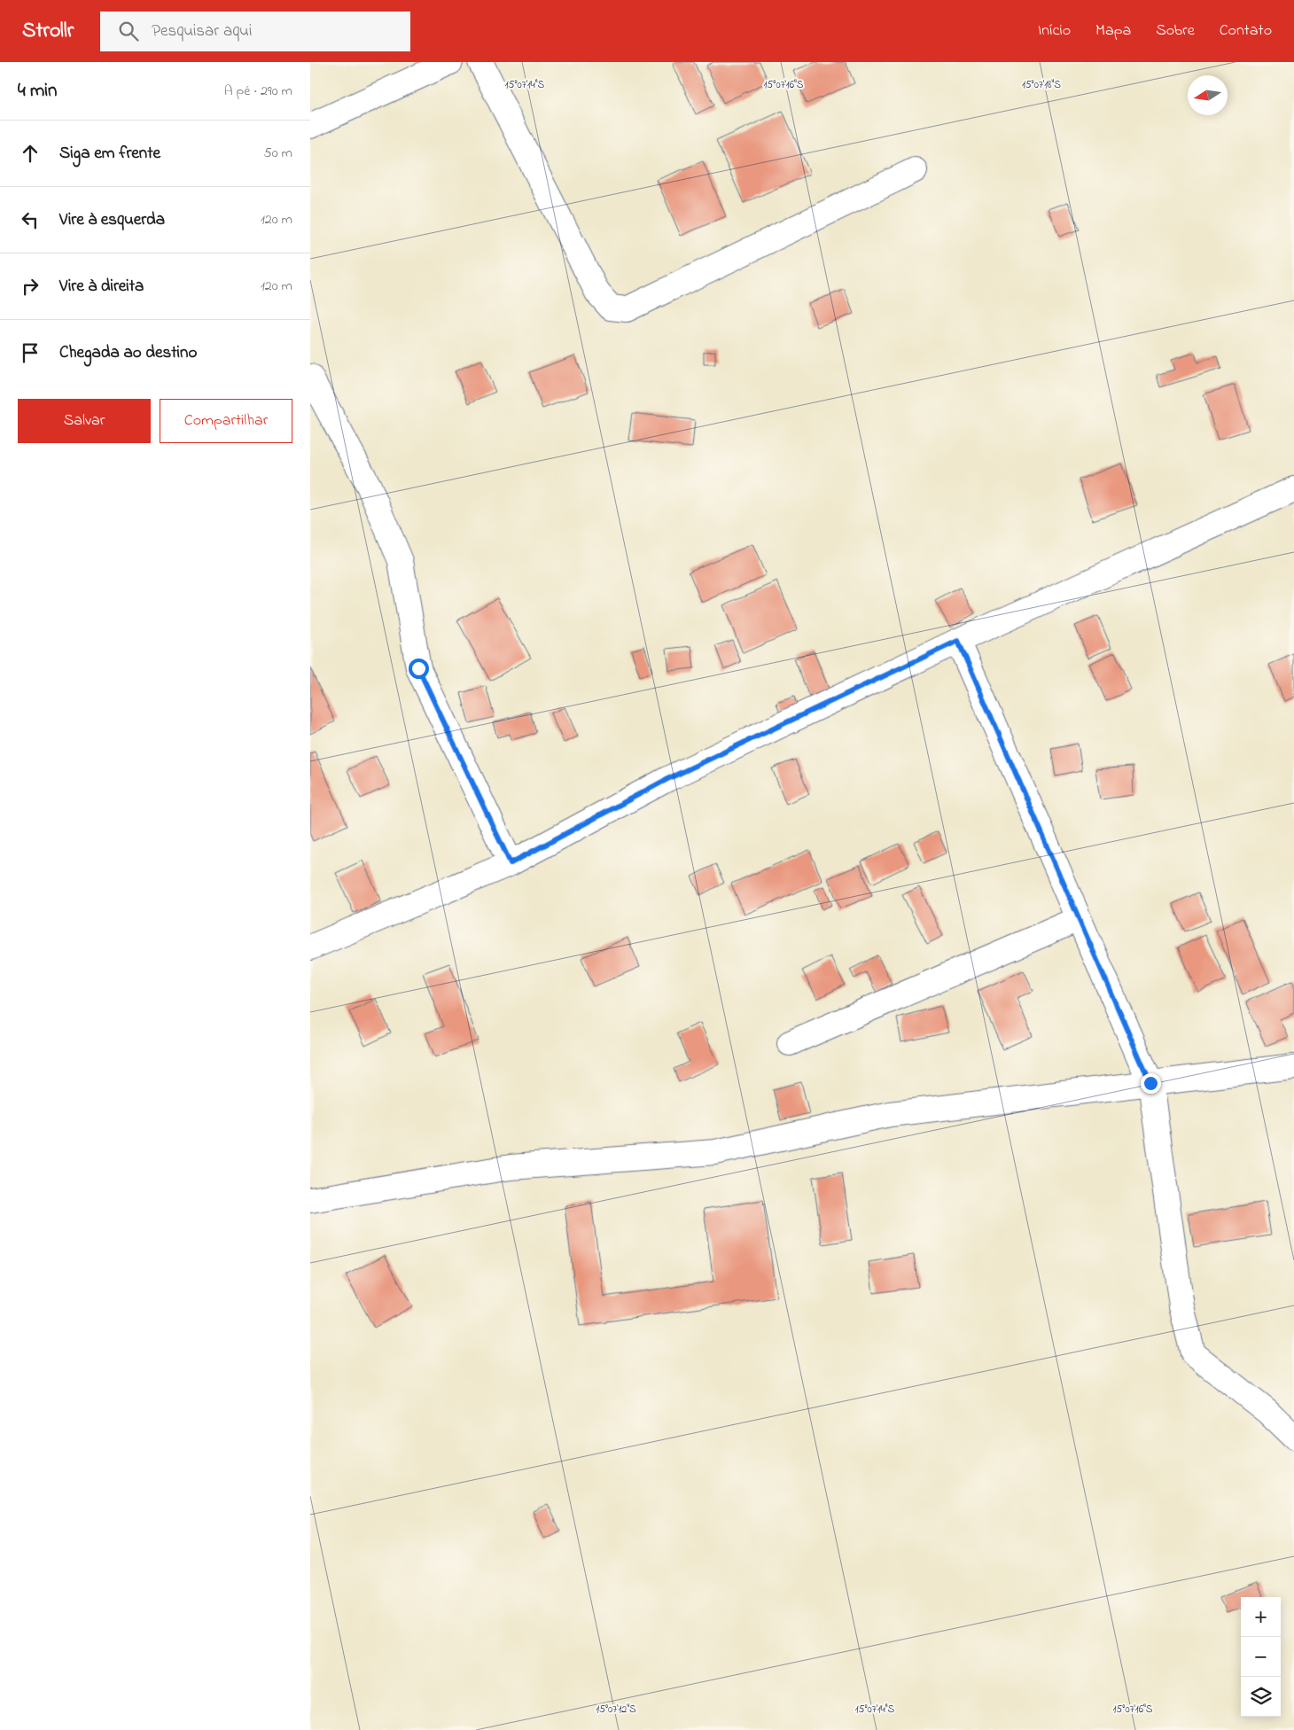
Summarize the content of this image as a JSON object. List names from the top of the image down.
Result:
{
  "north": "left",
  "page": {
    "header": "Strollr",
    "search": "Pesquisar aqui",
    "nav": [
      "Início",
      "Mapa",
      "Sobre",
      "Contato"
    ],
    "heading": ["4 min", "A pé · 290 m"],
    "list": [
      ["Siga em frente", "50 m"],
      ["Vire à esquerda", "120 m"],
      ["Vire à direita", "120 m"],
      "Chegada ao destino"
    ],
    "buttons": ["Salvar", "Compartilhar"],
    "map_buttons": ["+", "−"]
  },
  "coordinates": [
    "15°07'14\"S",
    "15°07'16\"S",
    "15°07'18\"S",
    "15°07'12\"S"
  ]
}
